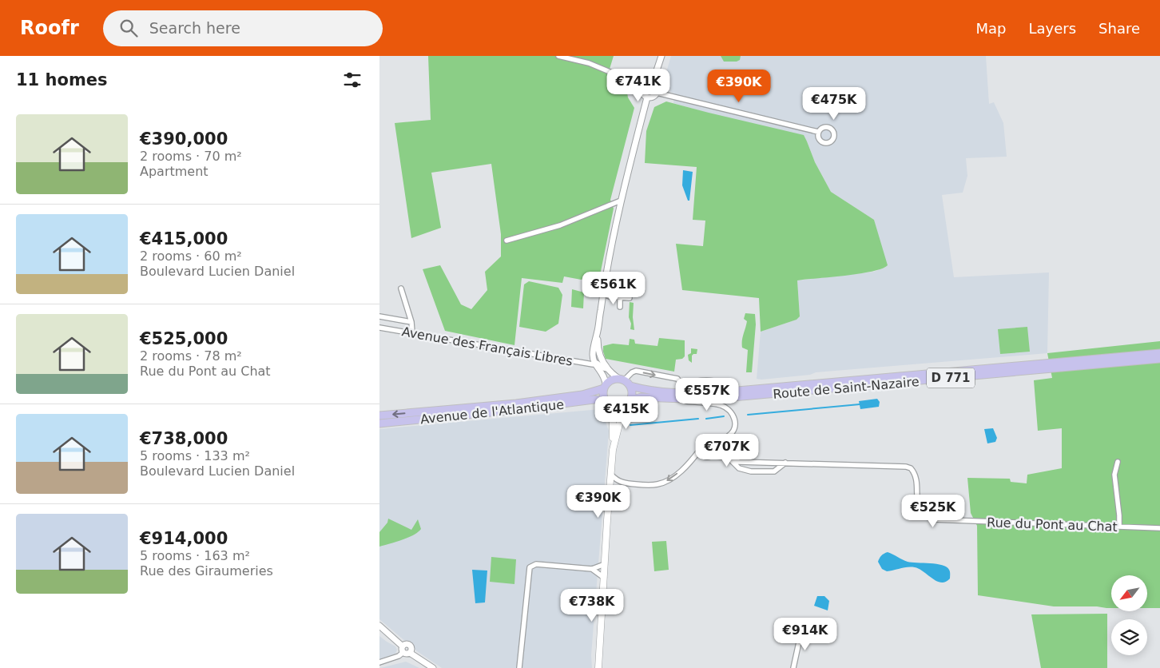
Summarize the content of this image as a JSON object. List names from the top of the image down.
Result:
{
  "streets": {
    "main road": ["D 771", "Route de Saint-Nazaire", "Avenue de l'Atlantique"],
    "street": ["Avenue des Français Libres", "Rue du Pont au Chat"]
  },
  "crossings": [
    ["Route de Saint-Nazaire", "Avenue de l'Atlantique"]
  ],
  "north": "bottom left",
  "page": {
    "header": "Roofr",
    "search": "Search here",
    "nav": ["Map", "Layers", "Share"],
    "heading": "11 homes",
    "price": [
      "€741K",
      "€390K",
      "€475K",
      "€561K",
      "€557K",
      "€415K",
      "€707K",
      "€390K",
      "€525K",
      "€738K",
      "€914K"
    ],
    "list": [
      {
        "name": "€390,000",
        "note": "2 rooms · 70 m² · Apartment"
      },
      {
        "name": "€415,000",
        "note": "2 rooms · 60 m² · Boulevard Lucien Daniel"
      },
      {
        "name": "€525,000",
        "note": "2 rooms · 78 m² · Rue du Pont au Chat"
      },
      {
        "name": "€738,000",
        "note": "5 rooms · 133 m² · Boulevard Lucien Daniel"
      },
      {
        "name": "€914,000",
        "note": "5 rooms · 163 m² · Rue des Giraumeries"
      }
    ]
  }
}
